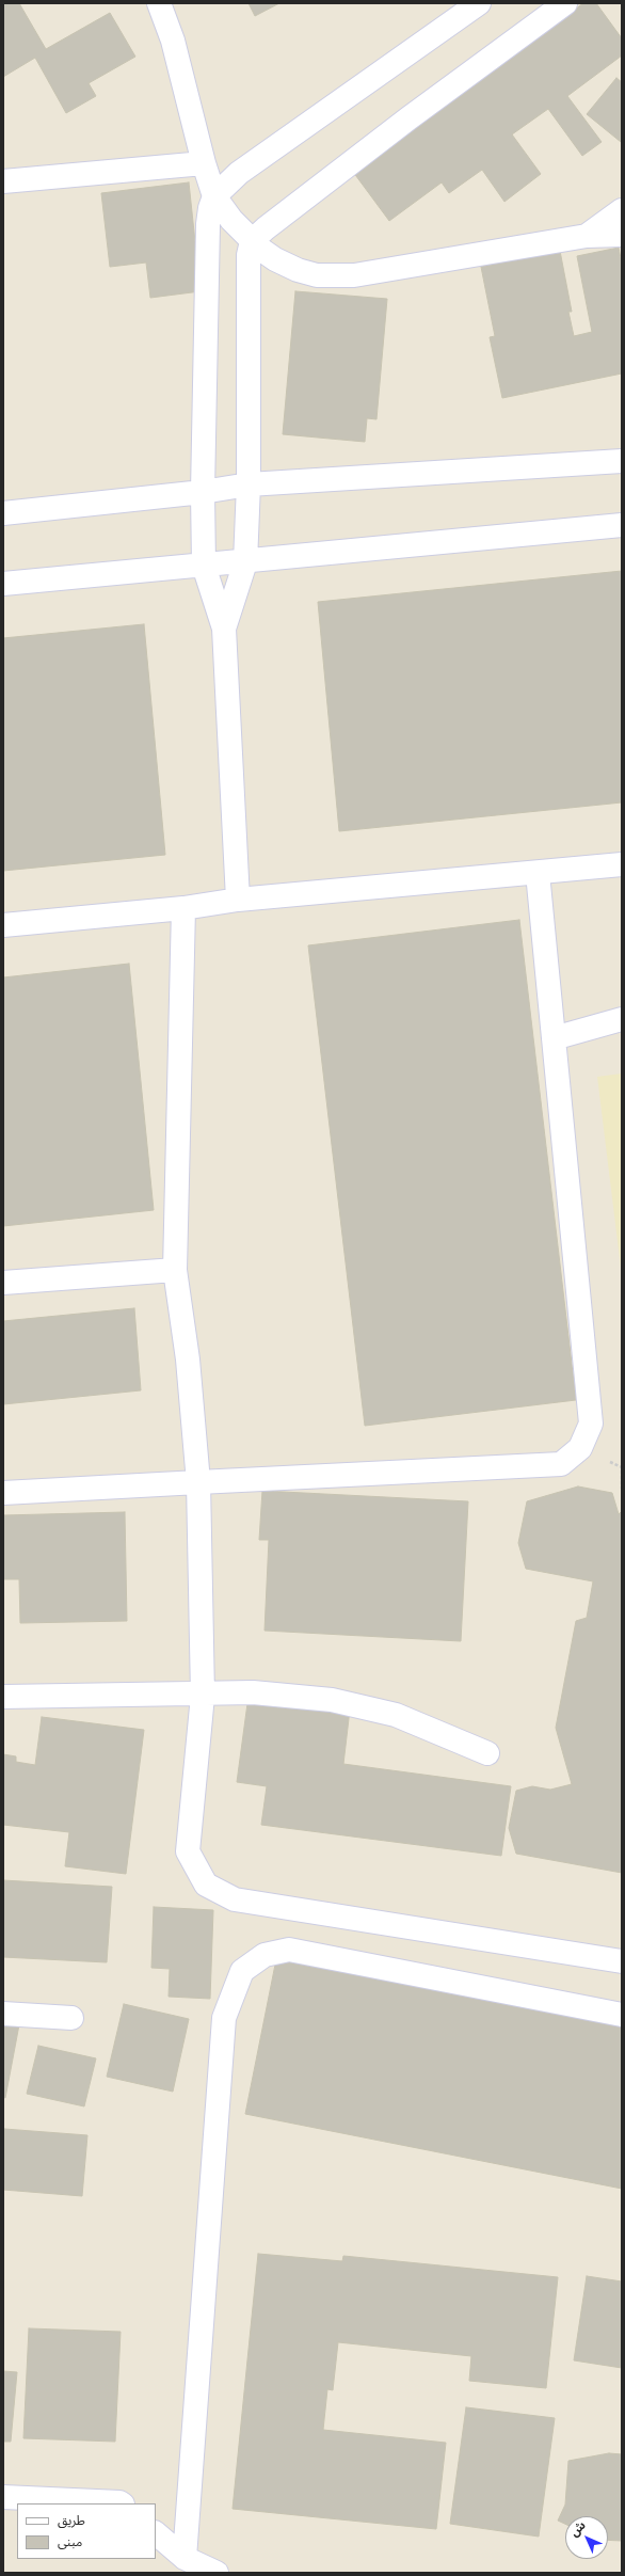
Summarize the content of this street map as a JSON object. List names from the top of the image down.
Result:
{
  "legend": ["طريق", "مبنى"],
  "north": "top left"
}
